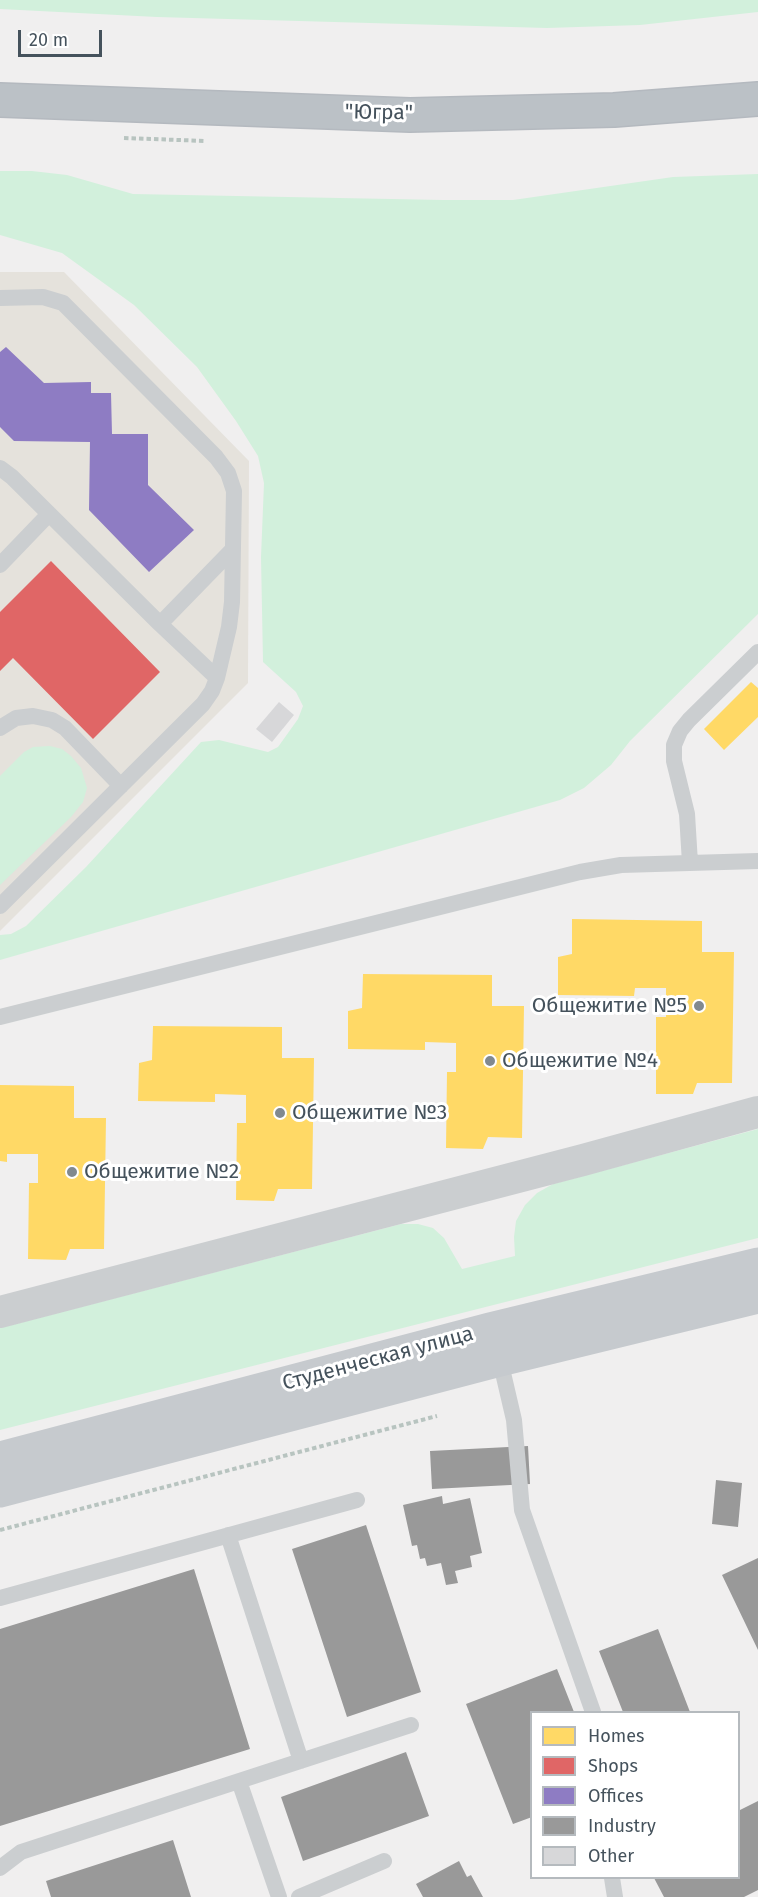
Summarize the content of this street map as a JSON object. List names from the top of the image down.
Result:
{
  "streets": {
    "highway": ["\"Югра\""],
    "main road": ["Студенческая улица"]
  },
  "places": [
    "Общежитие №5",
    "Общежитие №4",
    "Общежитие №3",
    "Общежитие №2"
  ],
  "legend": [
    "Homes",
    "Shops",
    "Offices",
    "Industry",
    "Other"
  ],
  "scale_bar": "20 m"
}
